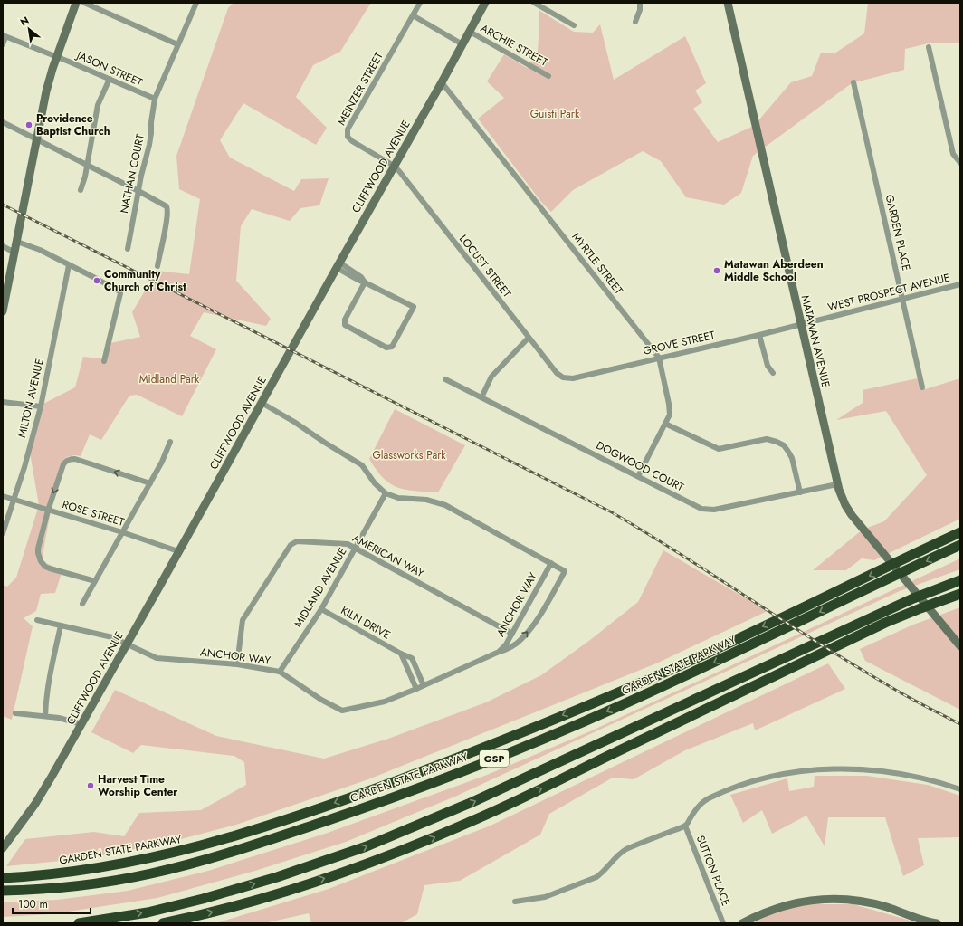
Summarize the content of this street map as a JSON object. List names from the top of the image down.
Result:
{
  "streets": {
    "highway": ["GARDEN STATE PARKWAY", "GSP"],
    "street": [
      "ARCHIE STREET",
      "JASON STREET",
      "MEINZER STREET",
      "CLIFFWOOD AVENUE",
      "NATHAN COURT",
      "GARDEN PLACE",
      "MYRTLE STREET",
      "LOCUST STREET",
      "WEST PROSPECT AVENUE",
      "MATAWAN AVENUE",
      "GROVE STREET",
      "MILTON AVENUE",
      "DOGWOOD COURT",
      "ROSE STREET",
      "AMERICAN WAY",
      "MIDLAND AVENUE",
      "ANCHOR WAY",
      "KILN DRIVE",
      "SUTTON PLACE"
    ]
  },
  "crossings": [
    ["ARCHIE STREET", "CLIFFWOOD AVENUE"],
    ["JASON STREET", "NATHAN COURT"],
    ["MEINZER STREET", "CLIFFWOOD AVENUE"],
    ["MEINZER STREET", "LOCUST STREET"],
    ["CLIFFWOOD AVENUE", "MYRTLE STREET"],
    ["CLIFFWOOD AVENUE", "LOCUST STREET"],
    ["CLIFFWOOD AVENUE", "ROSE STREET"],
    ["CLIFFWOOD AVENUE", "ANCHOR WAY"],
    ["GARDEN PLACE", "WEST PROSPECT AVENUE"],
    ["MYRTLE STREET", "GROVE STREET"],
    ["MYRTLE STREET", "DOGWOOD COURT"],
    ["LOCUST STREET", "GROVE STREET"],
    ["WEST PROSPECT AVENUE", "MATAWAN AVENUE"],
    ["WEST PROSPECT AVENUE", "GROVE STREET"],
    ["MATAWAN AVENUE", "GROVE STREET"],
    ["MATAWAN AVENUE", "DOGWOOD COURT"],
    ["MILTON AVENUE", "ROSE STREET"],
    ["AMERICAN WAY", "MIDLAND AVENUE"],
    ["AMERICAN WAY", "ANCHOR WAY"],
    ["MIDLAND AVENUE", "ANCHOR WAY"],
    ["MIDLAND AVENUE", "KILN DRIVE"],
    ["ANCHOR WAY", "KILN DRIVE"]
  ],
  "parks": ["Guisti Park", "Midland Park", "Glassworks Park"],
  "places": [
    "Providence Baptist Church",
    "Matawan Aberdeen Middle School",
    "Community Church of Christ",
    "Harvest Time Worship Center"
  ],
  "scale_bar": "100 m",
  "north": "top left"
}
